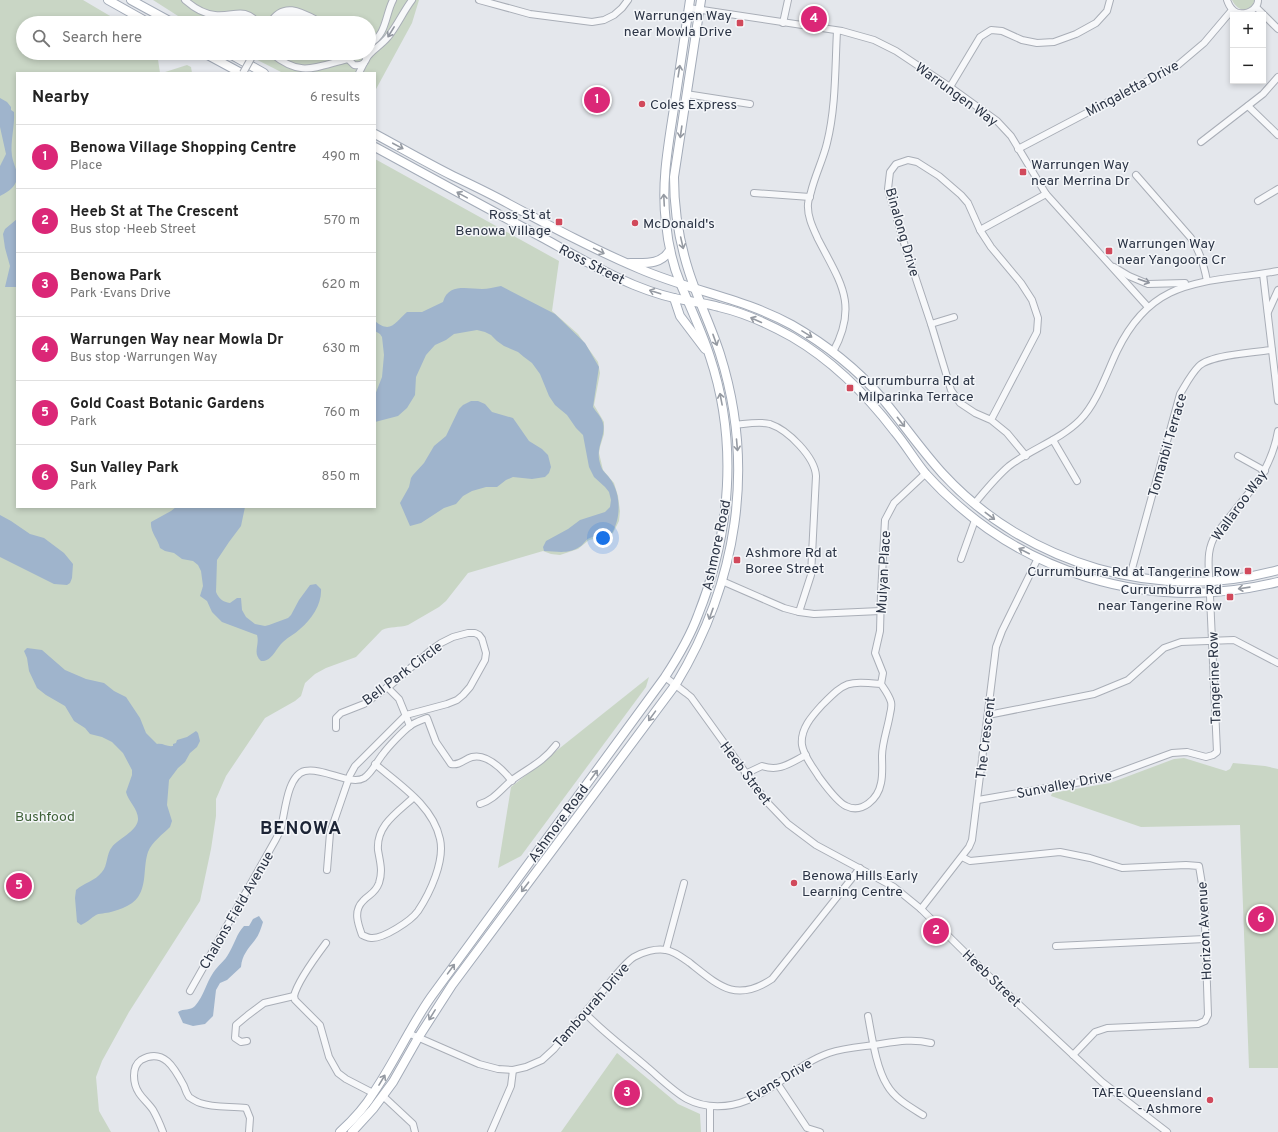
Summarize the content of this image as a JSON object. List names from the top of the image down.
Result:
{
  "streets": {
    "main road": ["Ross Street", "Ashmore Road"],
    "street": [
      "Mingaletta Drive",
      "Warrungen Way",
      "Binalong Drive",
      "Tomanbil Terrace",
      "Wallaroo Way",
      "Mulyan Place",
      "Bell Park Circle",
      "Tangerine Row",
      "The Crescent",
      "Heeb Street",
      "Sunvalley Drive",
      "Chalons Field Avenue",
      "Horizon Avenue",
      "Tambourah Drive",
      "Evans Drive"
    ]
  },
  "crossings": [
    ["Mingaletta Drive", "Warrungen Way"],
    ["Warrungen Way", "Ashmore Road"],
    ["Ross Street", "Tomanbil Terrace"],
    ["Ross Street", "Wallaroo Way"],
    ["Ross Street", "Ashmore Road"],
    ["Ross Street", "Mulyan Place"],
    ["Ross Street", "Tangerine Row"],
    ["Ross Street", "The Crescent"],
    ["Wallaroo Way", "Tangerine Row"],
    ["Ashmore Road", "Heeb Street"],
    ["Ashmore Road", "Tambourah Drive"],
    ["Bell Park Circle", "Chalons Field Avenue"],
    ["Tangerine Row", "Sunvalley Drive"],
    ["The Crescent", "Heeb Street"],
    ["The Crescent", "Sunvalley Drive"],
    ["The Crescent", "Horizon Avenue"],
    ["Heeb Street", "Horizon Avenue"],
    ["Tambourah Drive", "Evans Drive"]
  ],
  "districts": ["BENOWA"],
  "parks": ["Bushfood"],
  "places": {
    "transit": [
      "Warrungen Way near Mowla Drive",
      "Warrungen Way near Merrina Dr",
      "Ross St at Benowa Village",
      "Warrungen Way near Yangoora Cr",
      "Currumburra Rd at Milparinka Terrace",
      "Ashmore Rd at Boree Street",
      "Currumburra Rd at Tangerine Row",
      "Currumburra Rd near Tangerine Row"
    ],
    "other": [
      "Coles Express",
      "McDonald's",
      "Benowa Hills Early Learning Centre",
      "TAFE Queensland - Ashmore"
    ]
  },
  "page": {
    "pins": [
      "4",
      "1",
      "5",
      "6",
      "2",
      "3"
    ],
    "map_buttons": ["+", "−"],
    "search": "Search here",
    "heading": ["Nearby", "6 results"],
    "list": [
      {
        "mark": "1",
        "name": "Benowa Village Shopping Centre",
        "note": "Place",
        "value": "490 m"
      },
      {
        "mark": "2",
        "name": "Heeb St at The Crescent",
        "note": "Bus stop · Heeb Street",
        "value": "570 m"
      },
      {
        "mark": "3",
        "name": "Benowa Park",
        "note": "Park · Evans Drive",
        "value": "620 m"
      },
      {
        "mark": "4",
        "name": "Warrungen Way near Mowla Dr",
        "note": "Bus stop · Warrungen Way",
        "value": "630 m"
      },
      {
        "mark": "5",
        "name": "Gold Coast Botanic Gardens",
        "note": "Park",
        "value": "760 m"
      },
      {
        "mark": "6",
        "name": "Sun Valley Park",
        "note": "Park",
        "value": "850 m"
      }
    ]
  }
}
